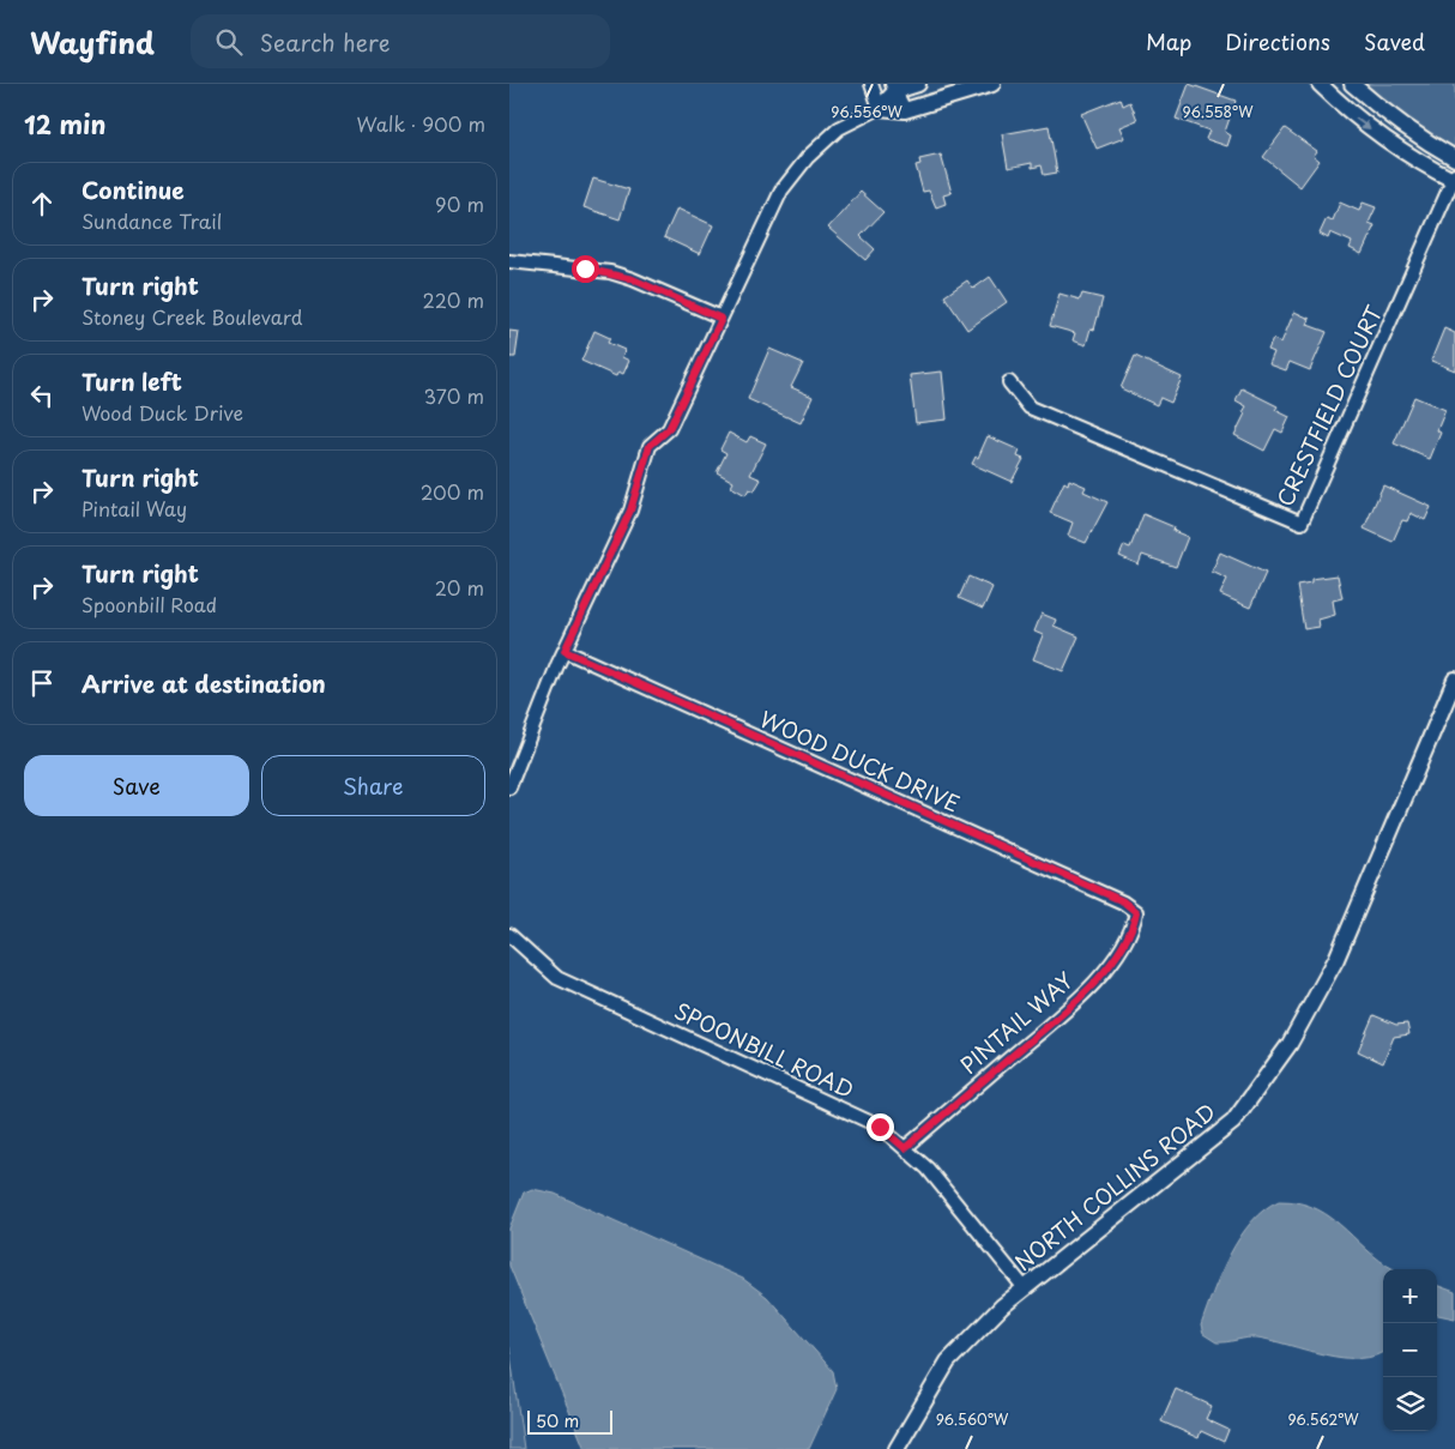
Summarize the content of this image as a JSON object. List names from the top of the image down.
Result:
{
  "streets": {
    "street": [
      "CRESTFIELD COURT",
      "WOOD DUCK DRIVE",
      "PINTAIL WAY",
      "SPOONBILL ROAD",
      "NORTH COLLINS ROAD"
    ]
  },
  "crossings": [
    ["WOOD DUCK DRIVE", "PINTAIL WAY"],
    ["PINTAIL WAY", "SPOONBILL ROAD"],
    ["SPOONBILL ROAD", "NORTH COLLINS ROAD"]
  ],
  "scale_bar": "50 m",
  "page": {
    "header": "Wayfind",
    "search": "Search here",
    "nav": ["Map", "Directions", "Saved"],
    "heading": ["12 min", "Walk · 900 m"],
    "list": [
      ["Continue", "Sundance Trail", "90 m"],
      ["Turn right", "Stoney Creek Boulevard", "220 m"],
      ["Turn left", "Wood Duck Drive", "370 m"],
      ["Turn right", "Pintail Way", "200 m"],
      ["Turn right", "Spoonbill Road", "20 m"],
      "Arrive at destination"
    ],
    "buttons": ["Save", "Share"],
    "map_buttons": ["+", "−"],
    "scale": "50 m"
  },
  "coordinates": [
    "96.556°W",
    "96.558°W",
    "96.560°W",
    "96.562°W"
  ]
}
